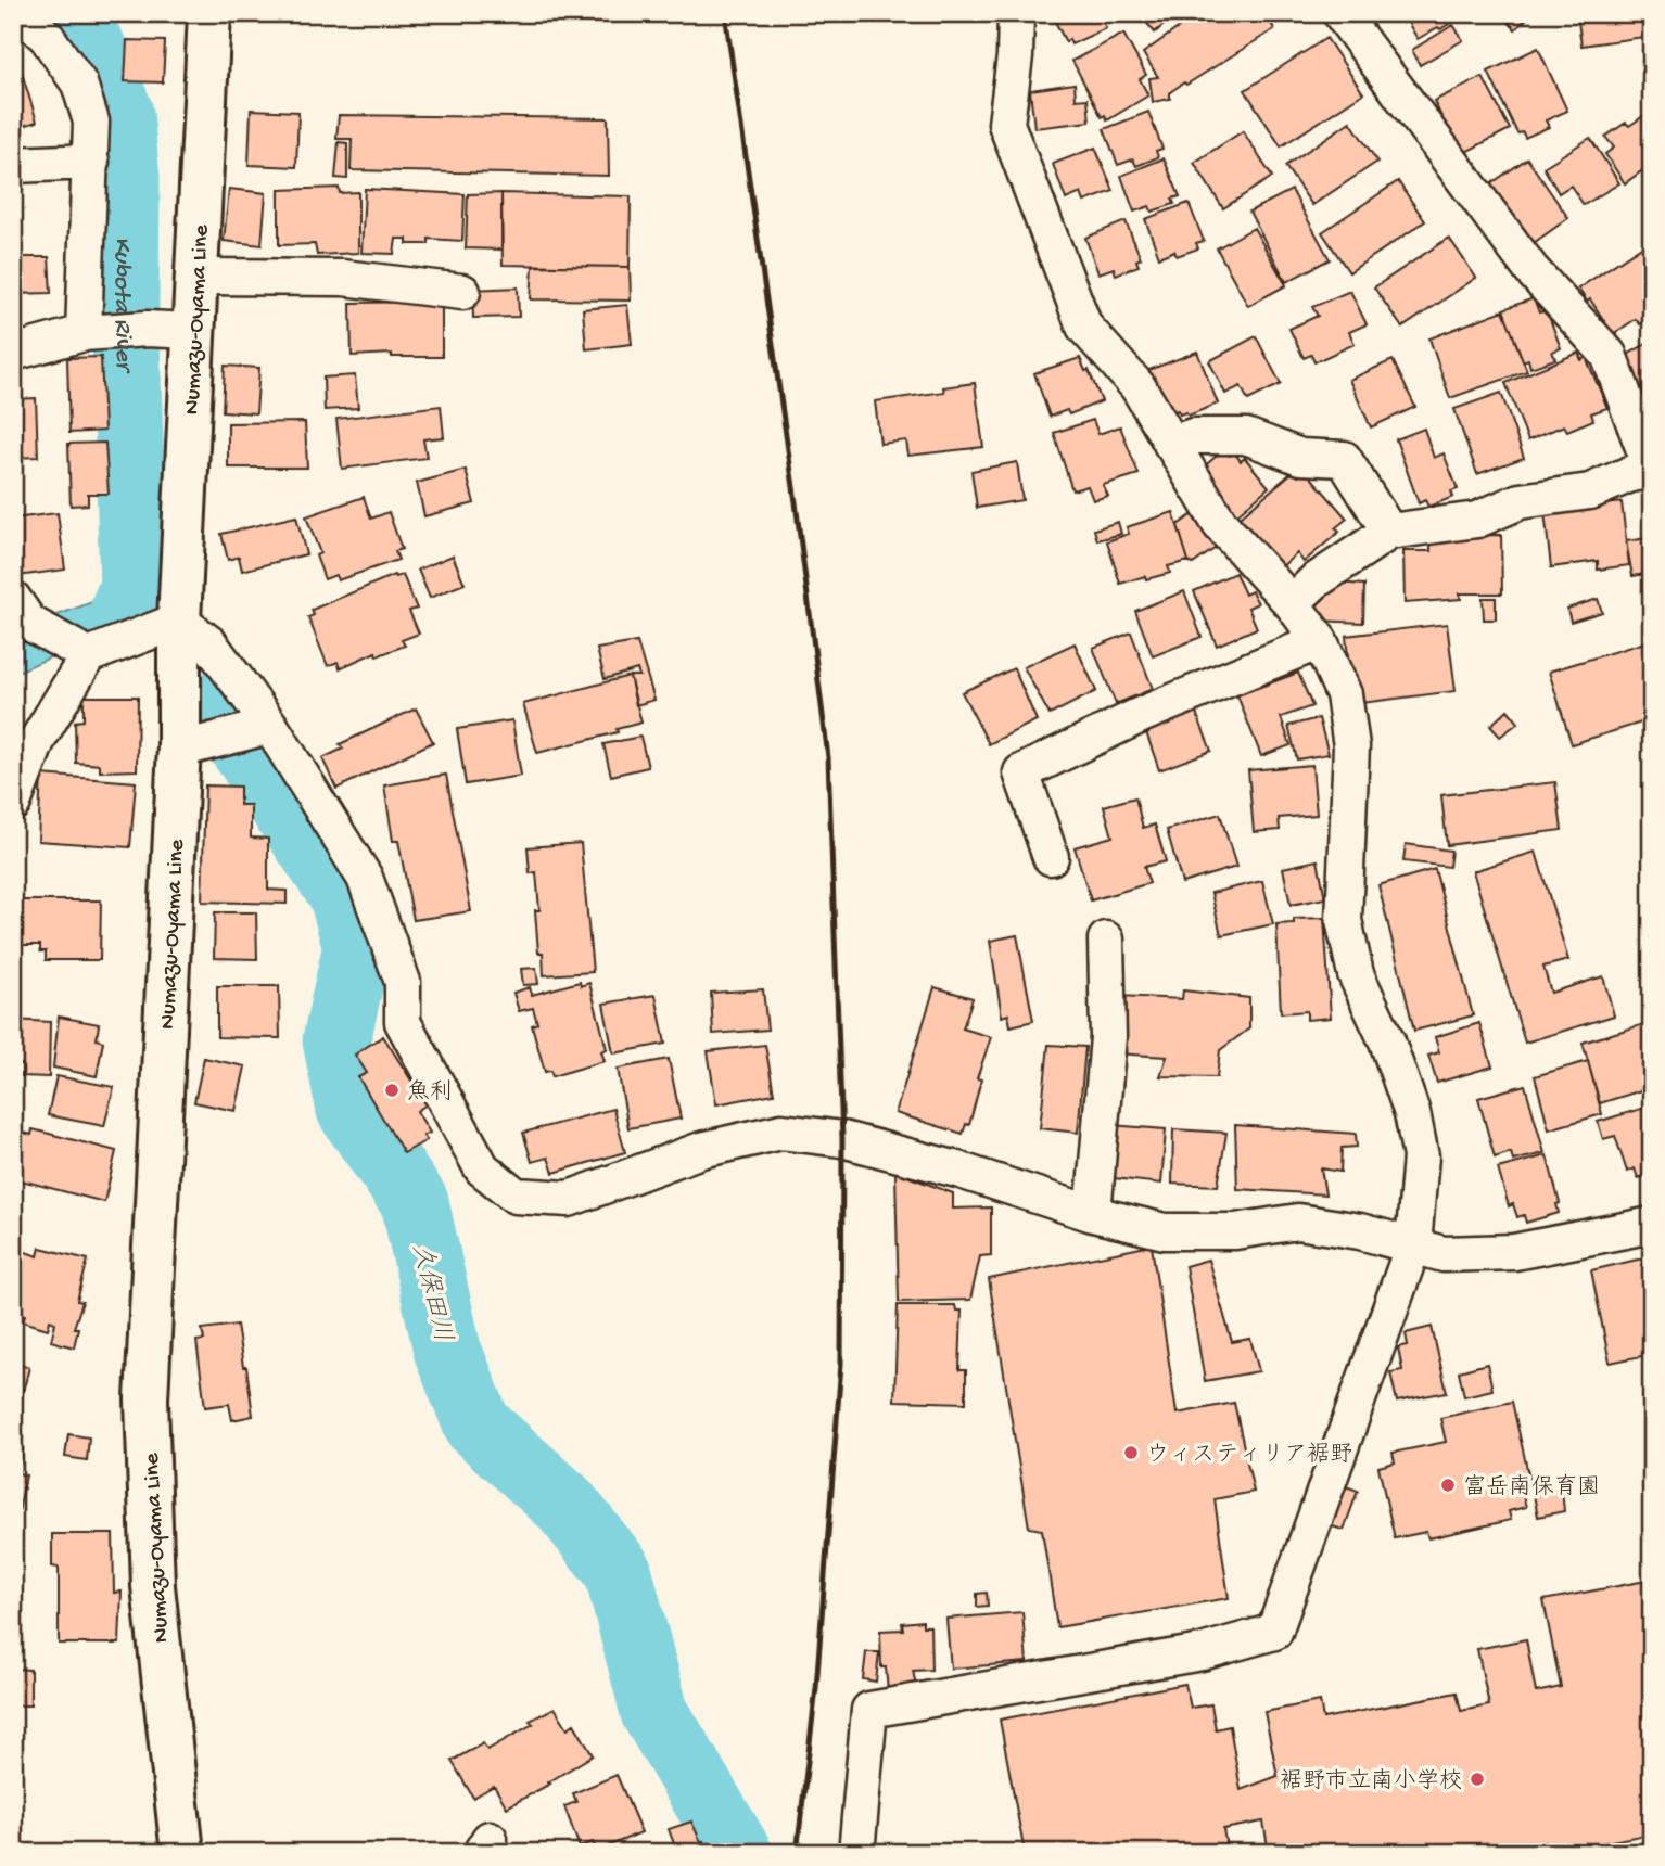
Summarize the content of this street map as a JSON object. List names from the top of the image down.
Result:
{
  "streets": {
    "main road": ["Numazu-Oyama Line"]
  },
  "water": ["Kubota River", "久保田川"],
  "places": [
    "魚利",
    "ウィスティリア裾野",
    "富岳南保育園",
    "裾野市立南小学校"
  ]
}
